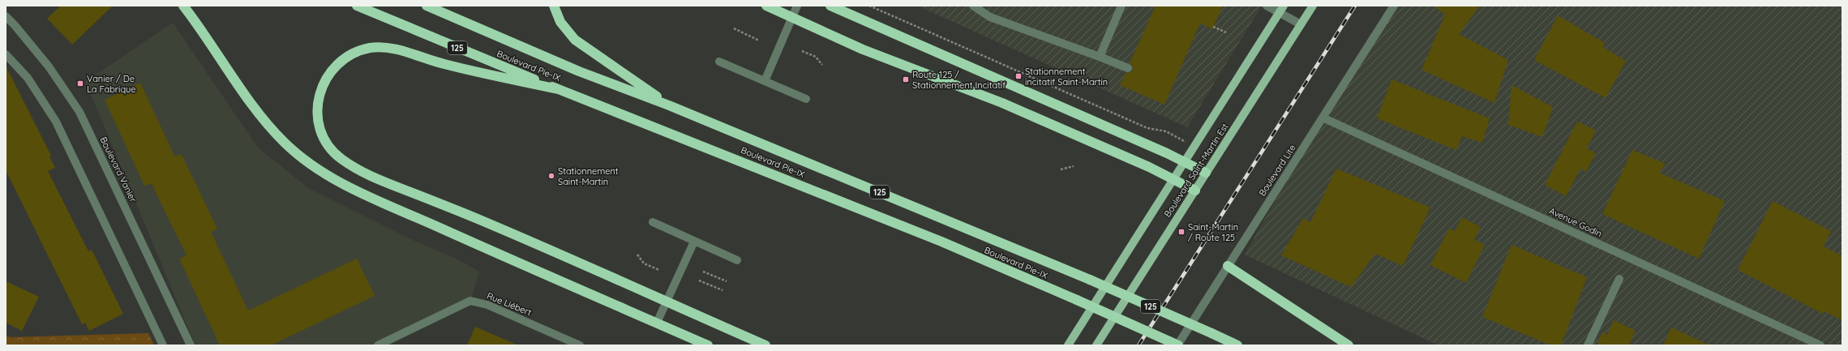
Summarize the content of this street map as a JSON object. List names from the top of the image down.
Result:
{
  "streets": {
    "highway": ["125", "Boulevard Pie-IX"],
    "main road": ["Boulevard Saint-Martin Est"],
    "street": [
      "Boulevard Vanier",
      "Boulevard Lite",
      "Avenue Godin",
      "Rue Liébert"
    ]
  },
  "crossings": [
    ["Boulevard Pie-IX", "Boulevard Lite"],
    ["Boulevard Lite", "Avenue Godin"]
  ],
  "places": {
    "transit": [
      "Stationnement incitatif Saint-Martin",
      "Route 125 / Stationnement Incitatif",
      "Vanier / De La Fabrique",
      "Saint-Martin / Route 125"
    ],
    "other": ["Stationnement Saint-Martin"]
  }
}
